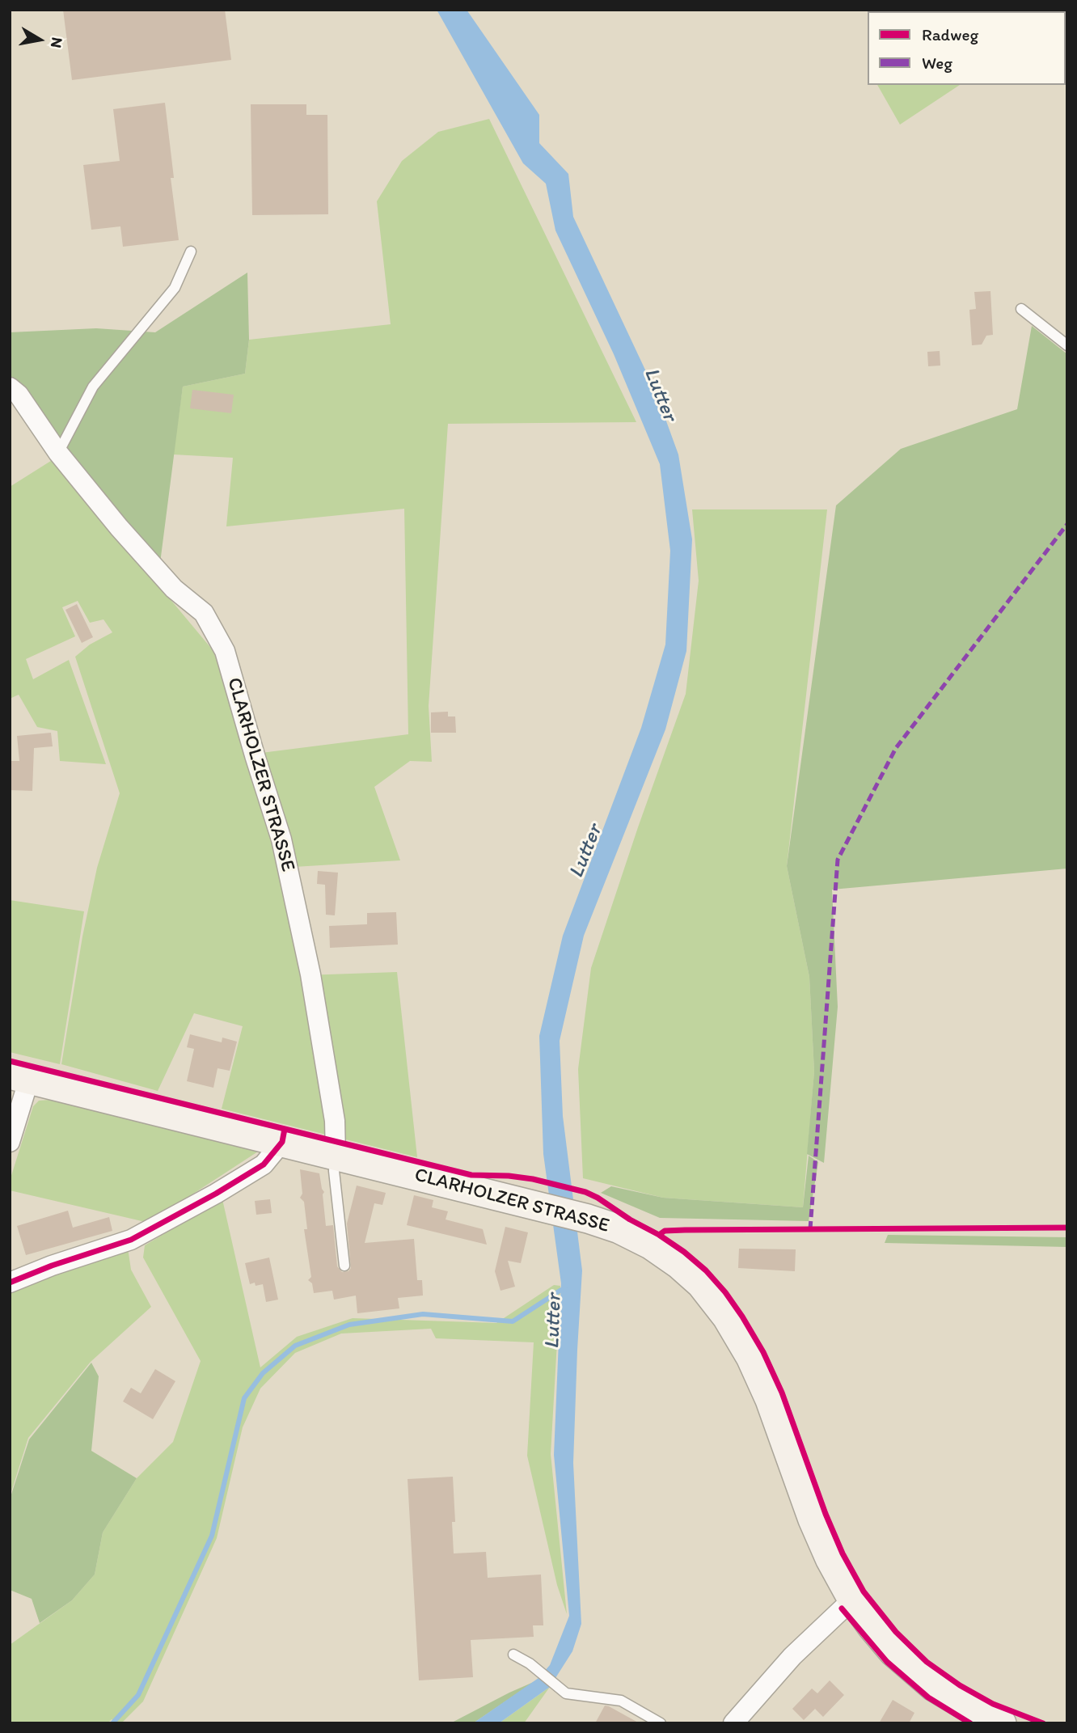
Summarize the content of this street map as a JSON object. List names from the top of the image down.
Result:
{
  "streets": {
    "street": ["CLARHOLZER STRASSE"]
  },
  "water": ["Lutter"],
  "legend": ["Radweg", "Weg"],
  "north": "right"
}
